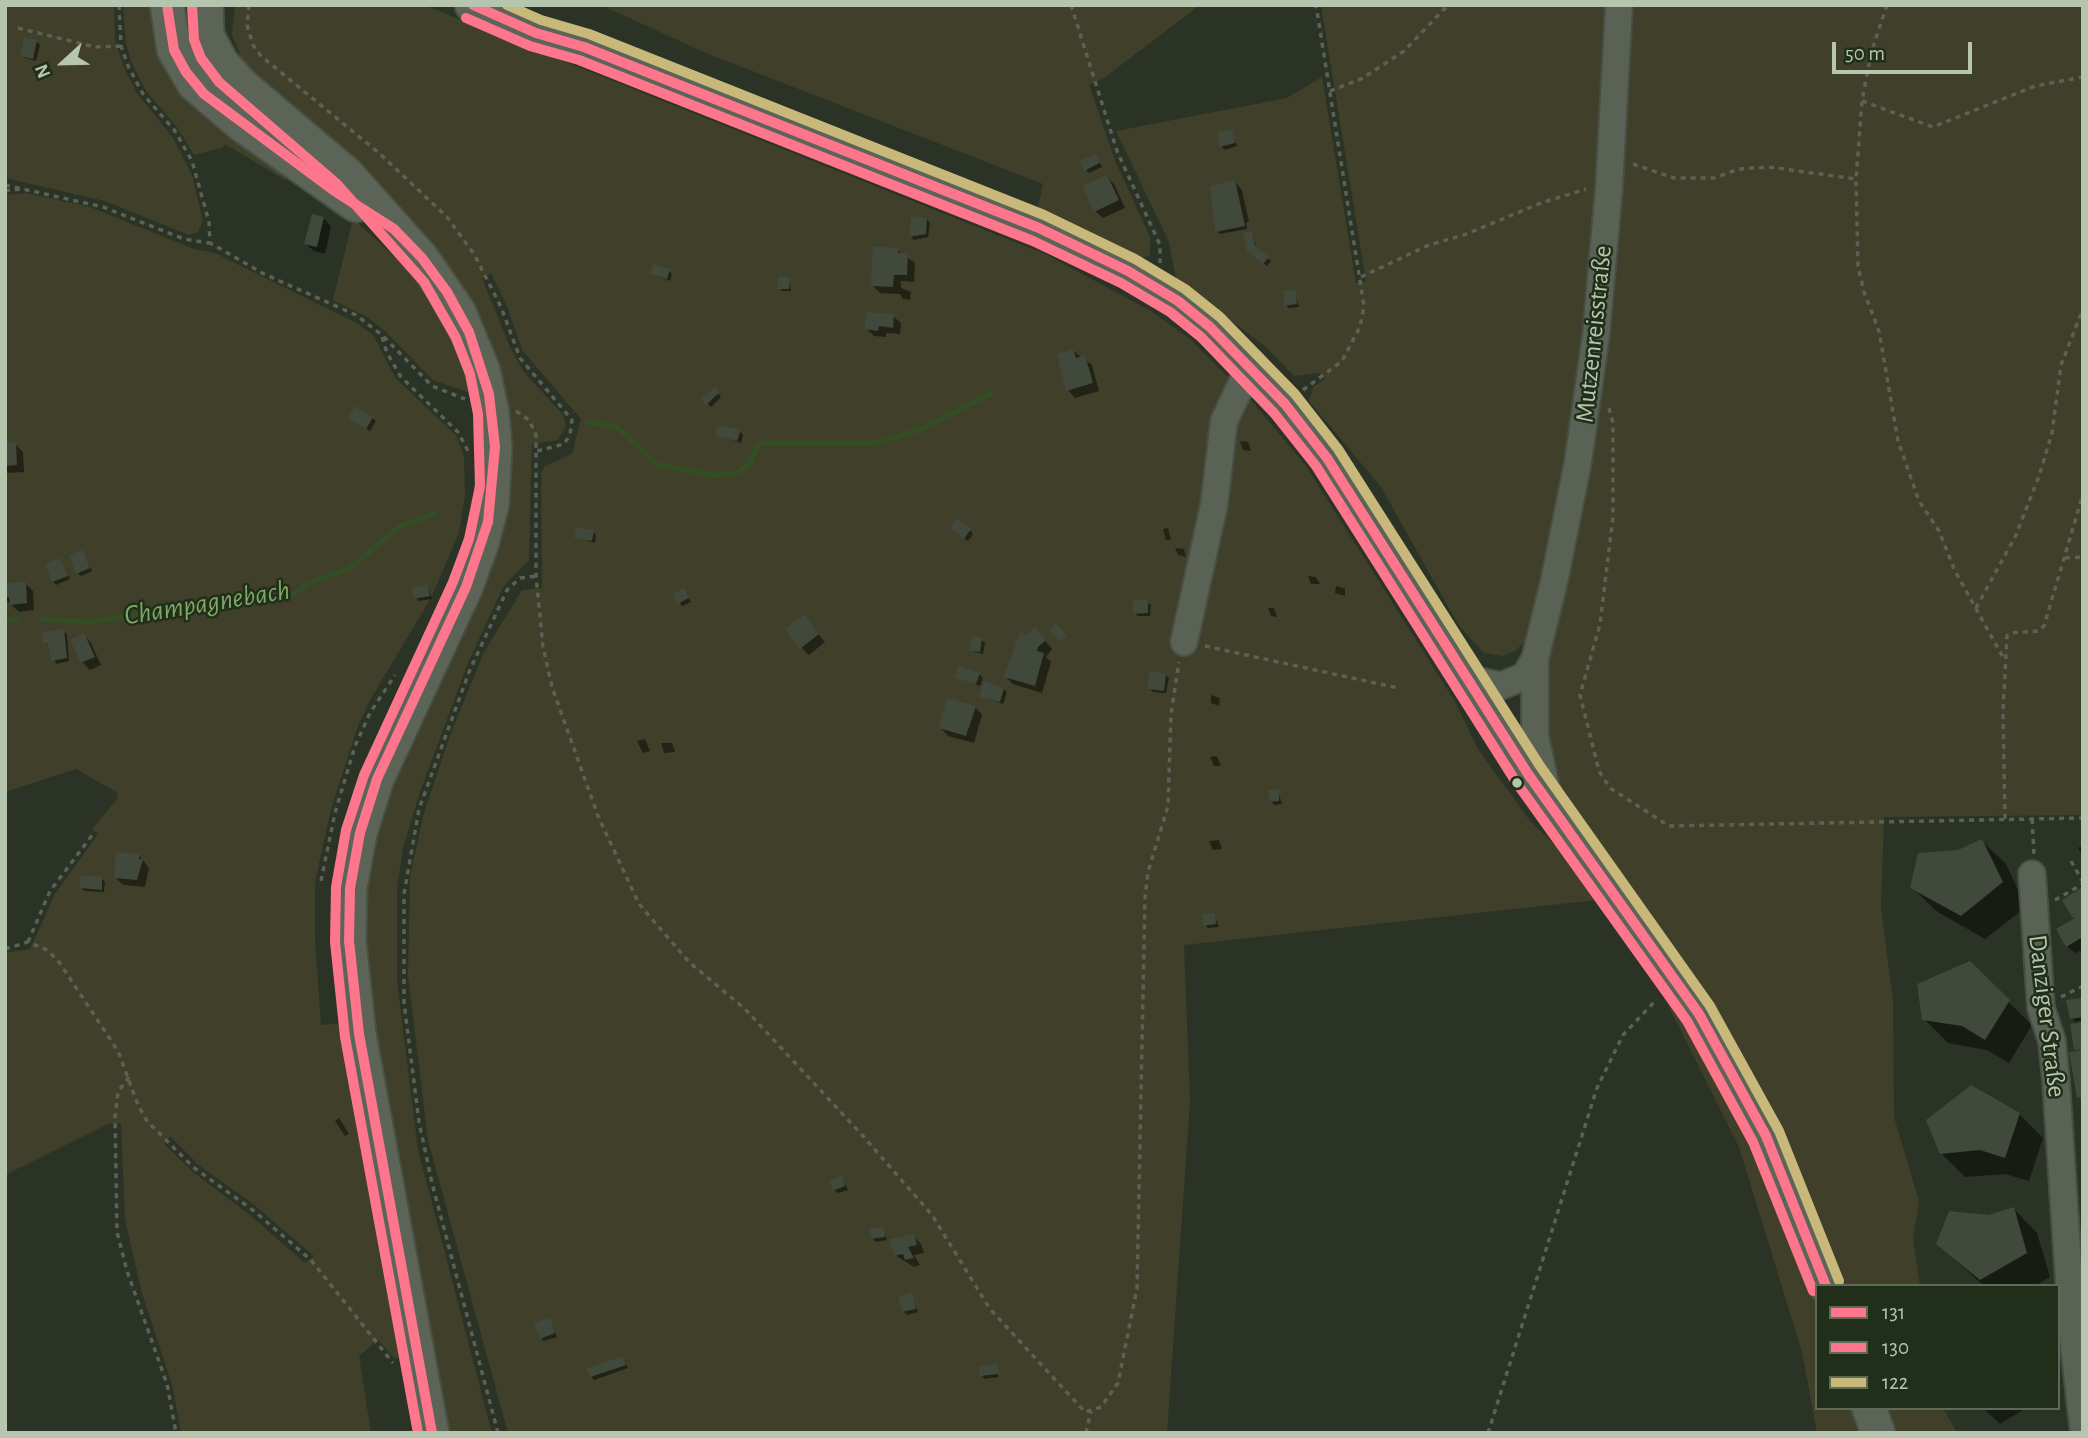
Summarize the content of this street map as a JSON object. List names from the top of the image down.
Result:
{
  "streets": {
    "street": ["Mutzenreisstraße", "Danziger Straße"]
  },
  "water": ["Champagnebach"],
  "lines": ["transit line 131", "transit line 130", "transit line 122"],
  "legend": ["131", "130", "122"],
  "scale_bar": "50 m",
  "north": "left"
}
